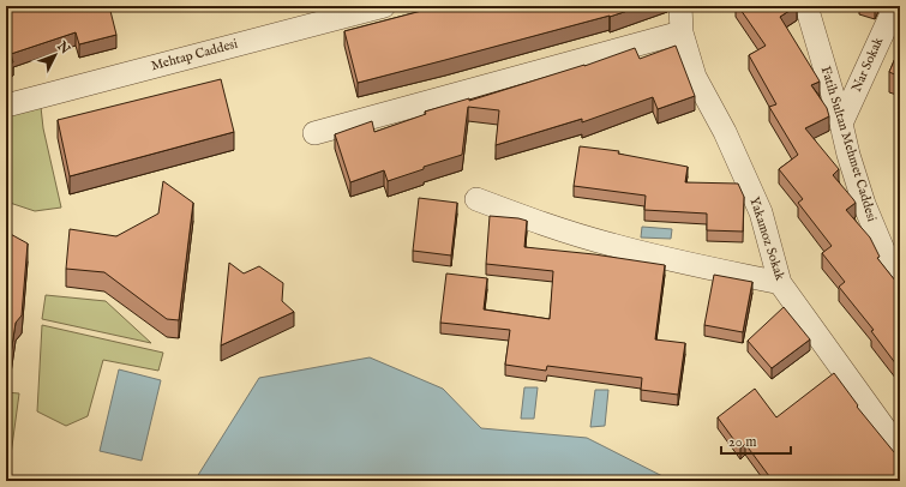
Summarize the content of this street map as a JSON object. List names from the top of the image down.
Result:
{
  "streets": {
    "street": [
      "Mehtap Caddesi",
      "Nar Sokak",
      "Fatih Sultan Mehmet Caddesi",
      "Yakamoz Sokak"
    ]
  },
  "crossings": [
    ["Nar Sokak", "Fatih Sultan Mehmet Caddesi"]
  ],
  "scale_bar": "20 m",
  "north": "top right"
}
